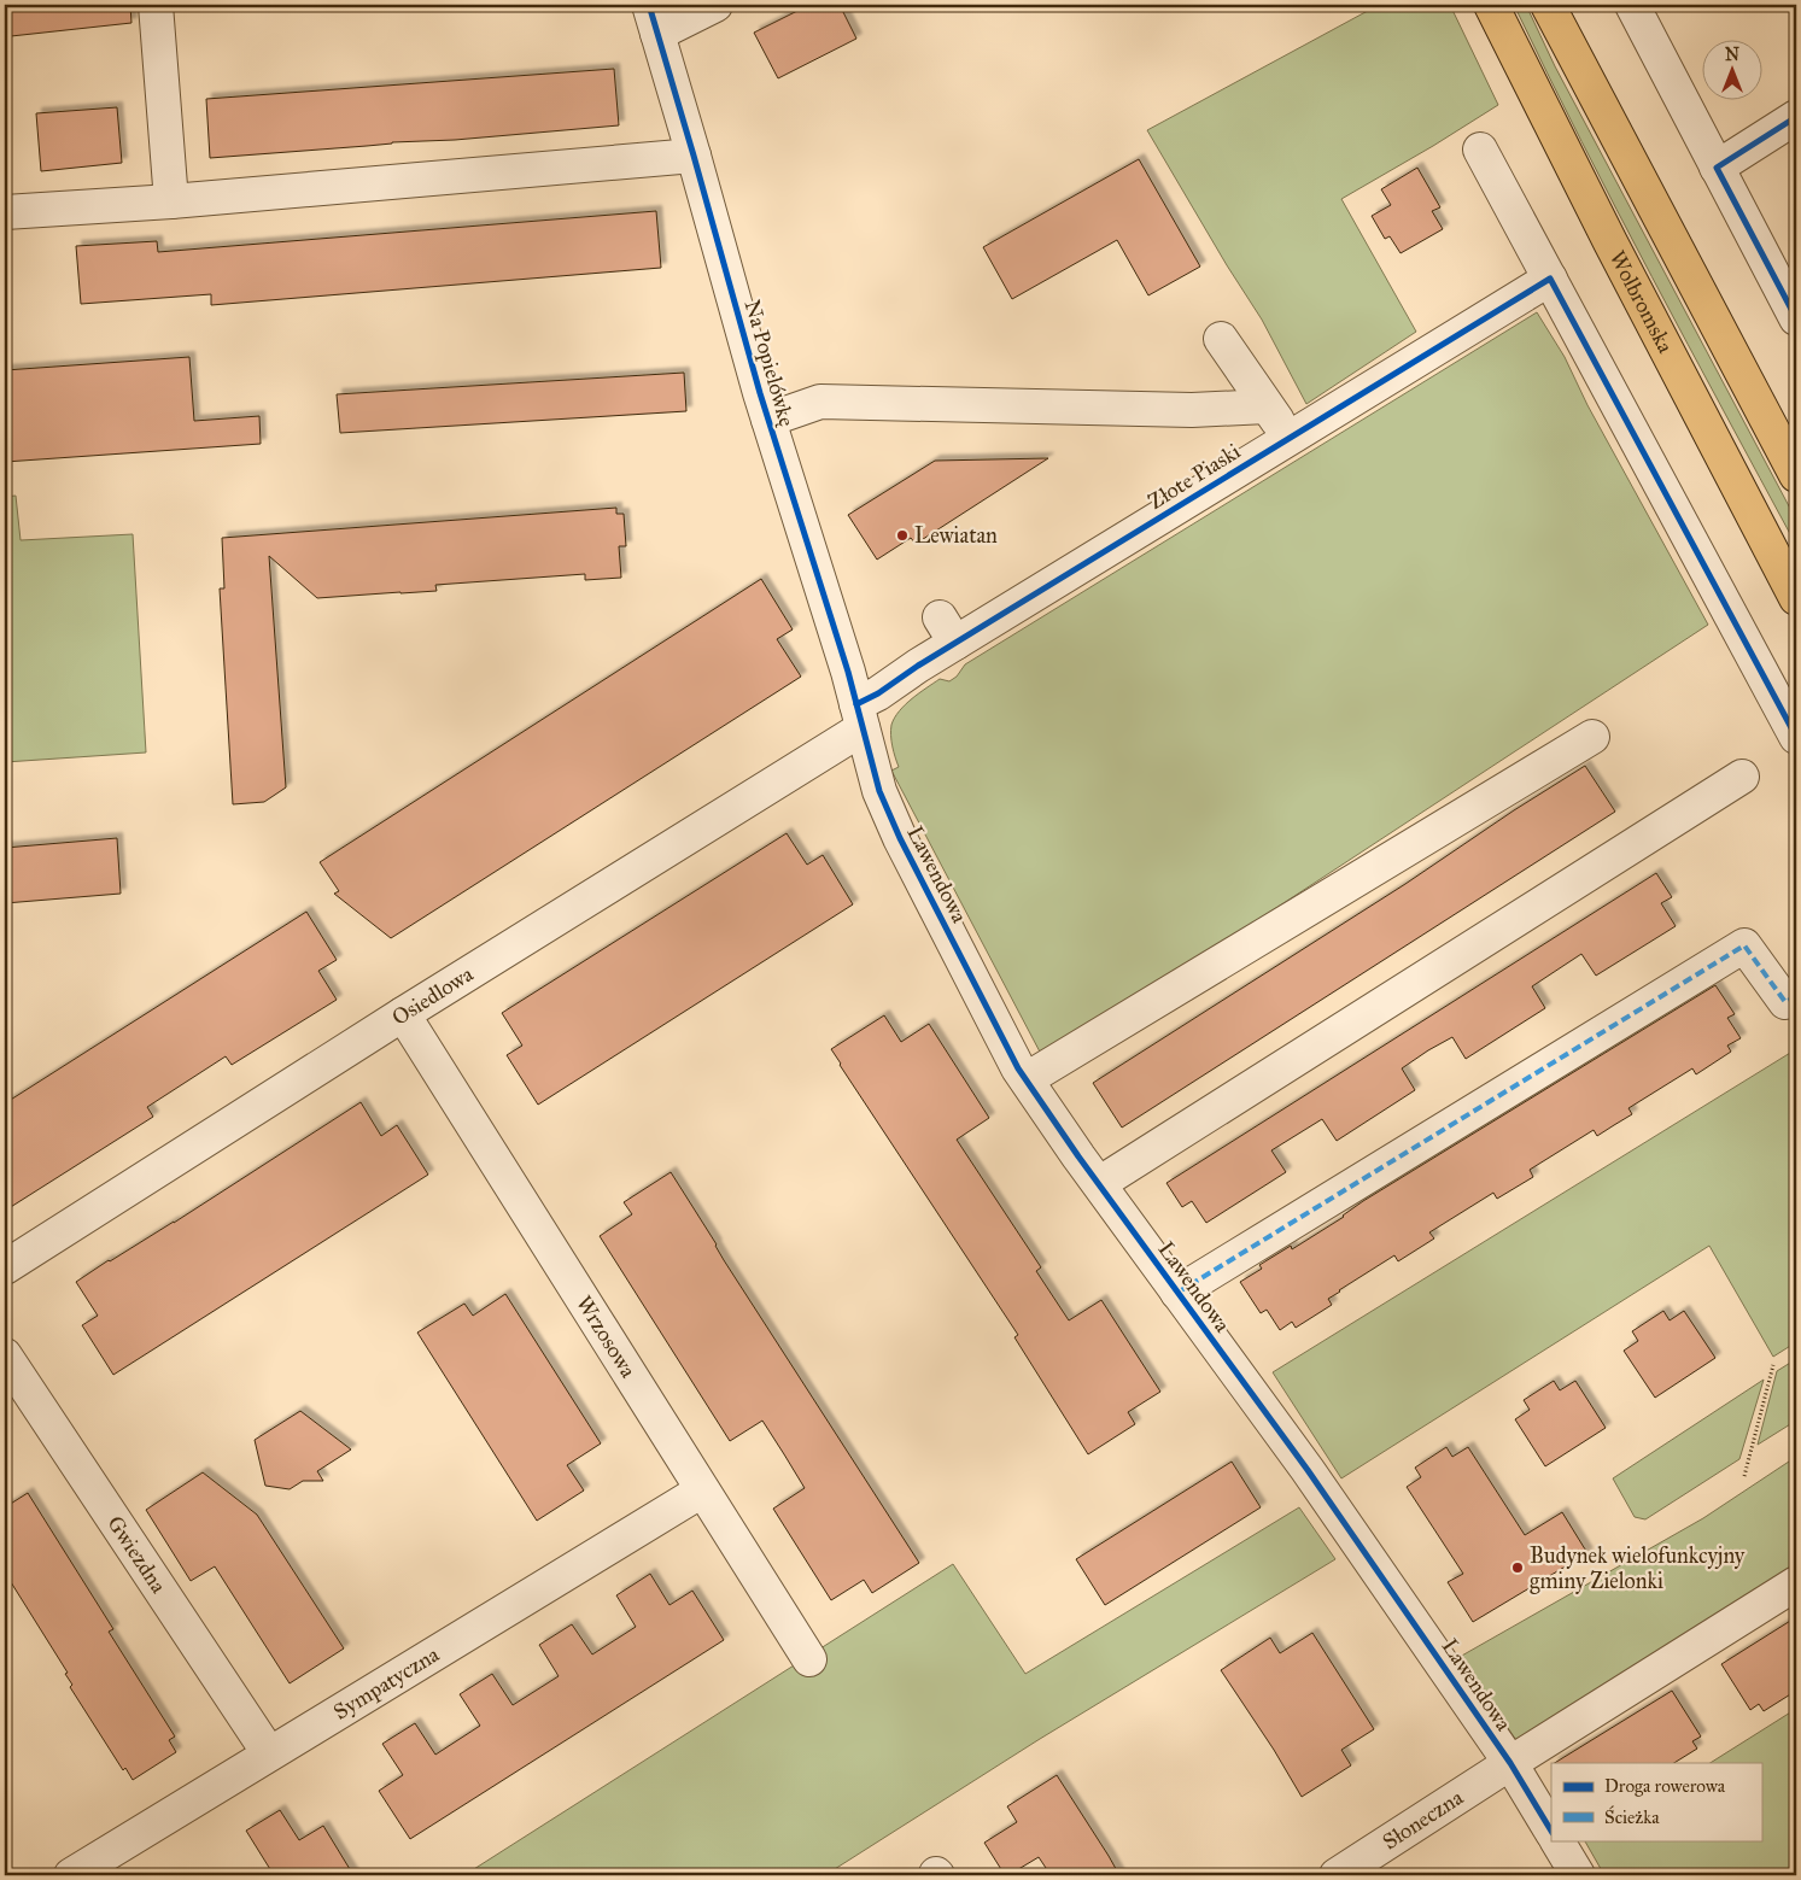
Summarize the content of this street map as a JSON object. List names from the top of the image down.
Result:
{
  "streets": {
    "main road": ["Wolbromska"],
    "street": [
      "Na Popielówkę",
      "Złote Piaski",
      "Lawendowa",
      "Osiedlowa",
      "Wrzosowa",
      "Gwiezdna",
      "Sympatyczna",
      "Słoneczna"
    ]
  },
  "crossings": [
    ["Na Popielówkę", "Złote Piaski"],
    ["Na Popielówkę", "Lawendowa"],
    ["Na Popielówkę", "Osiedlowa"],
    ["Złote Piaski", "Lawendowa"],
    ["Złote Piaski", "Osiedlowa"],
    ["Lawendowa", "Osiedlowa"],
    ["Lawendowa", "Słoneczna"],
    ["Osiedlowa", "Wrzosowa"],
    ["Wrzosowa", "Sympatyczna"],
    ["Gwiezdna", "Sympatyczna"]
  ],
  "places": ["Lewiatan", "Budynek wielofunkcyjny gminy Zielonki"],
  "legend": ["Droga rowerowa", "Ścieżka"],
  "north": "top"
}
